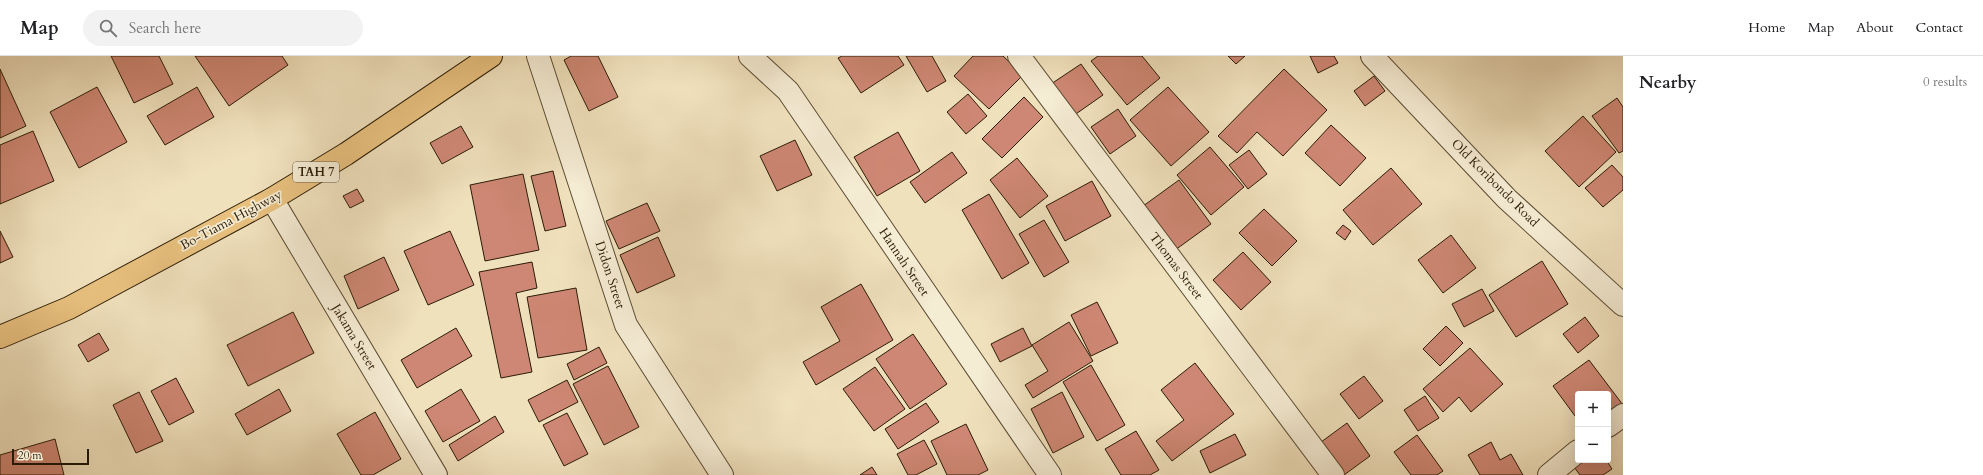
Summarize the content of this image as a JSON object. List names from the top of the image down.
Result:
{
  "streets": {
    "highway": ["TAH 7", "Bo-Tiama Highway"],
    "street": [
      "Old Koribondo Road",
      "Hannah Street",
      "Thomas Street",
      "Didon Street",
      "Jakama Street"
    ]
  },
  "crossings": [
    ["Bo-Tiama Highway", "Jakama Street"]
  ],
  "scale_bar": "20 m",
  "page": {
    "header": "Map",
    "search": "Search here",
    "nav": [
      "Home",
      "Map",
      "About",
      "Contact"
    ],
    "heading": ["Nearby", "0 results"],
    "map_buttons": ["+", "−"],
    "scale": "20 m"
  }
}
